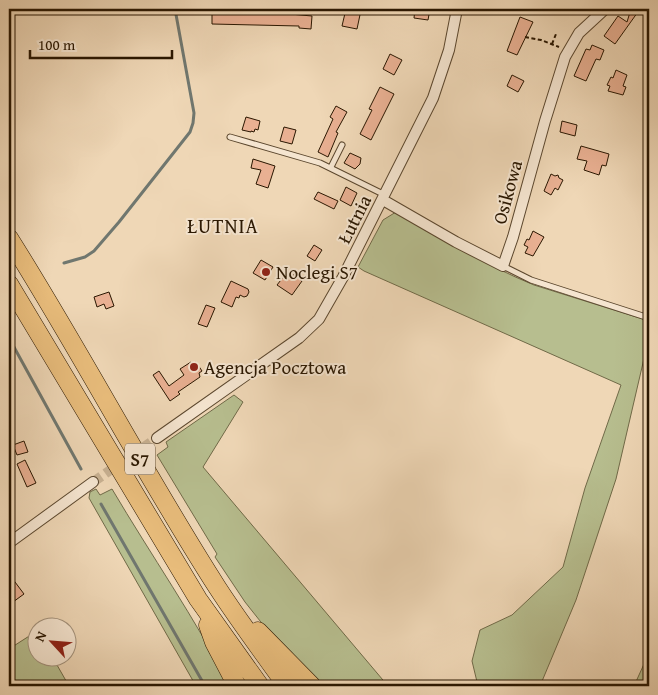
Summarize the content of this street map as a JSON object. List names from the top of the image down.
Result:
{
  "streets": {
    "highway": ["S7"],
    "street": ["Osikowa", "Łutnia"]
  },
  "districts": ["ŁUTNIA"],
  "places": ["Noclegi S7", "Agencja Pocztowa"],
  "scale_bar": "100 m",
  "north": "top left"
}
